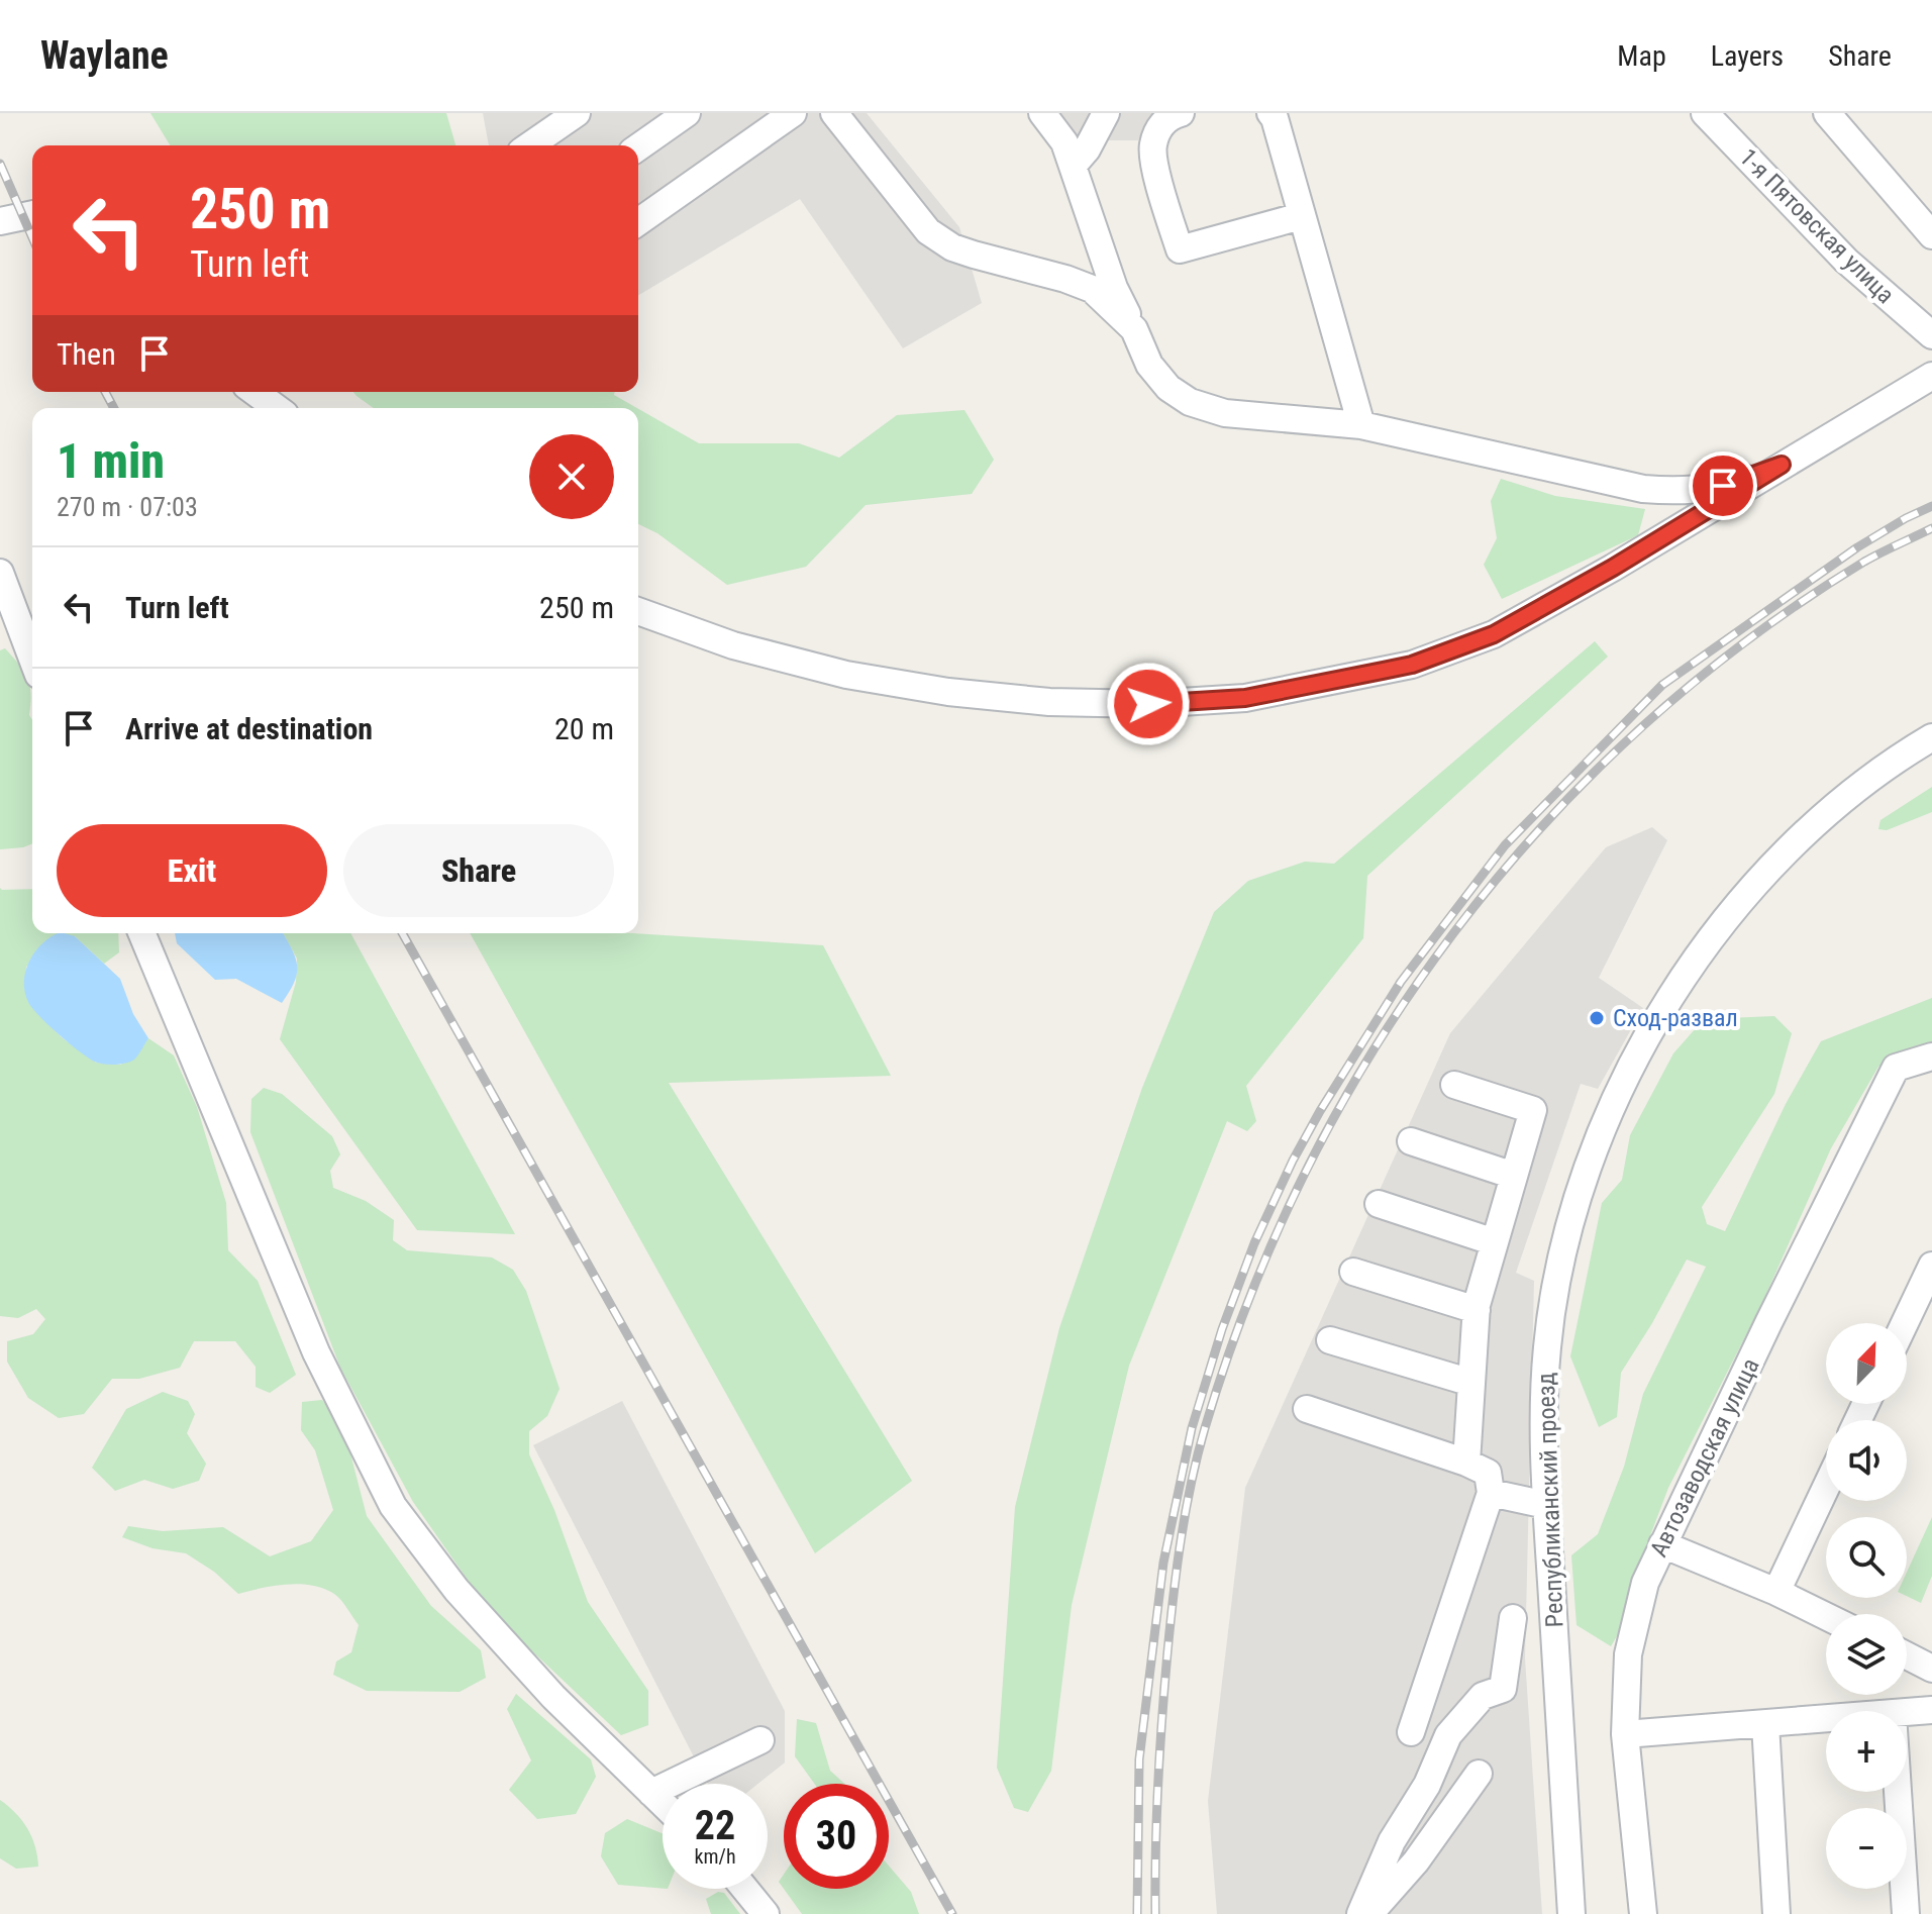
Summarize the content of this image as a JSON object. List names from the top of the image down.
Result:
{
  "streets": {
    "street": ["1-я Пятовская улица", "Автозаводская улица", "Республиканский проезд"]
  },
  "places": ["Сход-развал"],
  "north": "top right",
  "page": {
    "header": "Waylane",
    "nav": ["Map", "Layers", "Share"],
    "turn": ["250 m", "Turn left"],
    "then": "Then",
    "heading": ["1 min", "270 m · 07:03"],
    "list": [
      {
        "name": "Turn left",
        "value": "250 m"
      },
      {
        "name": "Arrive at destination",
        "value": "20 m"
      }
    ],
    "buttons": ["Exit", "Share"],
    "map_buttons": ["+", "−"],
    "speed": "22 km/h",
    "limit": "30"
  }
}
